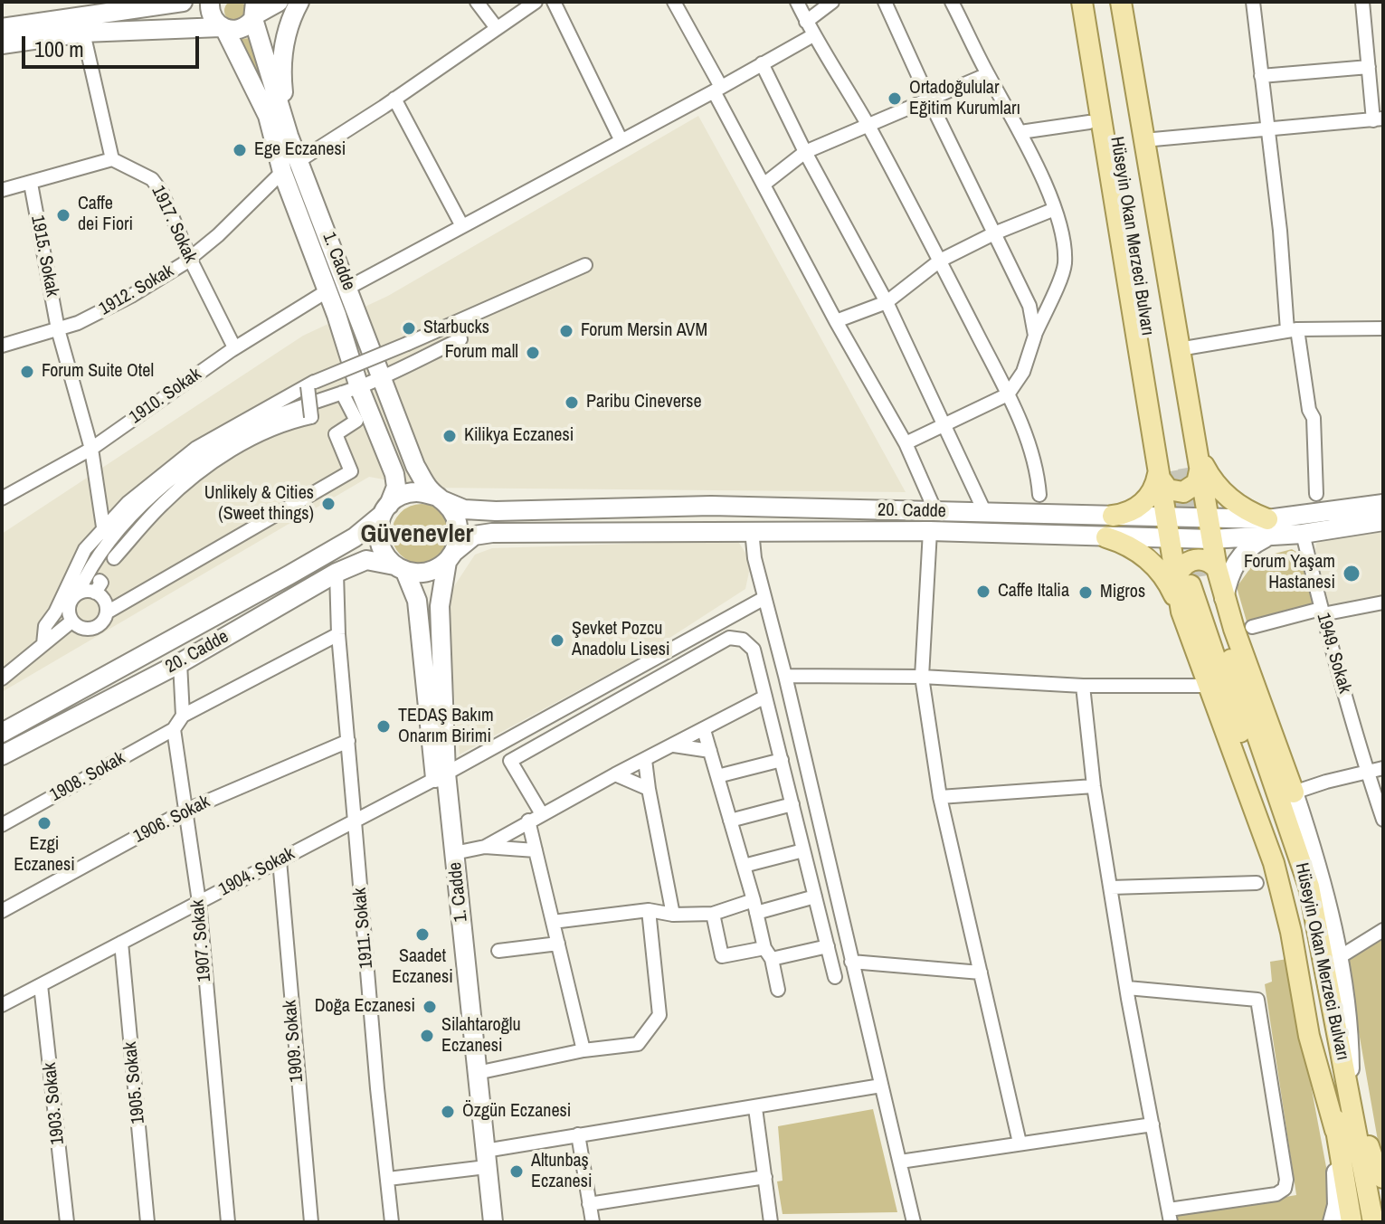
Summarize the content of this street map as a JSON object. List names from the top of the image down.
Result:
{
  "streets": {
    "main road": ["Hüseyin Okan Merzeci Bulvarı"],
    "street": [
      "1917. Sokak",
      "1915. Sokak",
      "1. Cadde",
      "1912. Sokak",
      "1910. Sokak",
      "20. Cadde",
      "1949. Sokak",
      "1908. Sokak",
      "1906. Sokak",
      "1904. Sokak",
      "1911. Sokak",
      "1907. Sokak",
      "1909. Sokak",
      "1905. Sokak",
      "1903. Sokak"
    ]
  },
  "crossings": [
    ["1917. Sokak", "1912. Sokak"],
    ["1917. Sokak", "1910. Sokak"],
    ["1915. Sokak", "1912. Sokak"],
    ["1915. Sokak", "1910. Sokak"],
    ["1. Cadde", "1912. Sokak"],
    ["1. Cadde", "1910. Sokak"],
    ["1. Cadde", "20. Cadde"],
    ["1. Cadde", "1904. Sokak"],
    ["20. Cadde", "1949. Sokak"],
    ["20. Cadde", "1911. Sokak"],
    ["1908. Sokak", "1907. Sokak"],
    ["1906. Sokak", "1911. Sokak"],
    ["1906. Sokak", "1907. Sokak"],
    ["1904. Sokak", "1911. Sokak"],
    ["1904. Sokak", "1907. Sokak"],
    ["1904. Sokak", "1909. Sokak"],
    ["1904. Sokak", "1905. Sokak"],
    ["1904. Sokak", "1903. Sokak"]
  ],
  "districts": ["Güvenevler"],
  "places": [
    "Ortadoğulular Eğitim Kurumları",
    "Ege Eczanesi",
    "Caffe dei Fiori",
    "Starbucks",
    "Forum Mersin AVM",
    "Forum mall",
    "Forum Suite Otel",
    "Paribu Cineverse",
    "Kilikya Eczanesi",
    "Unlikely & Cities (Sweet things)",
    "Forum Yaşam Hastanesi",
    "Caffe Italia",
    "Migros",
    "Şevket Pozcu Anadolu Lisesi",
    "TEDAŞ Bakım Onarım Birimi",
    "Ezgi Eczanesi",
    "Saadet Eczanesi",
    "Doğa Eczanesi",
    "Silahtaroğlu Eczanesi",
    "Özgün Eczanesi",
    "Altunbaş Eczanesi"
  ],
  "scale_bar": "100 m"
}
